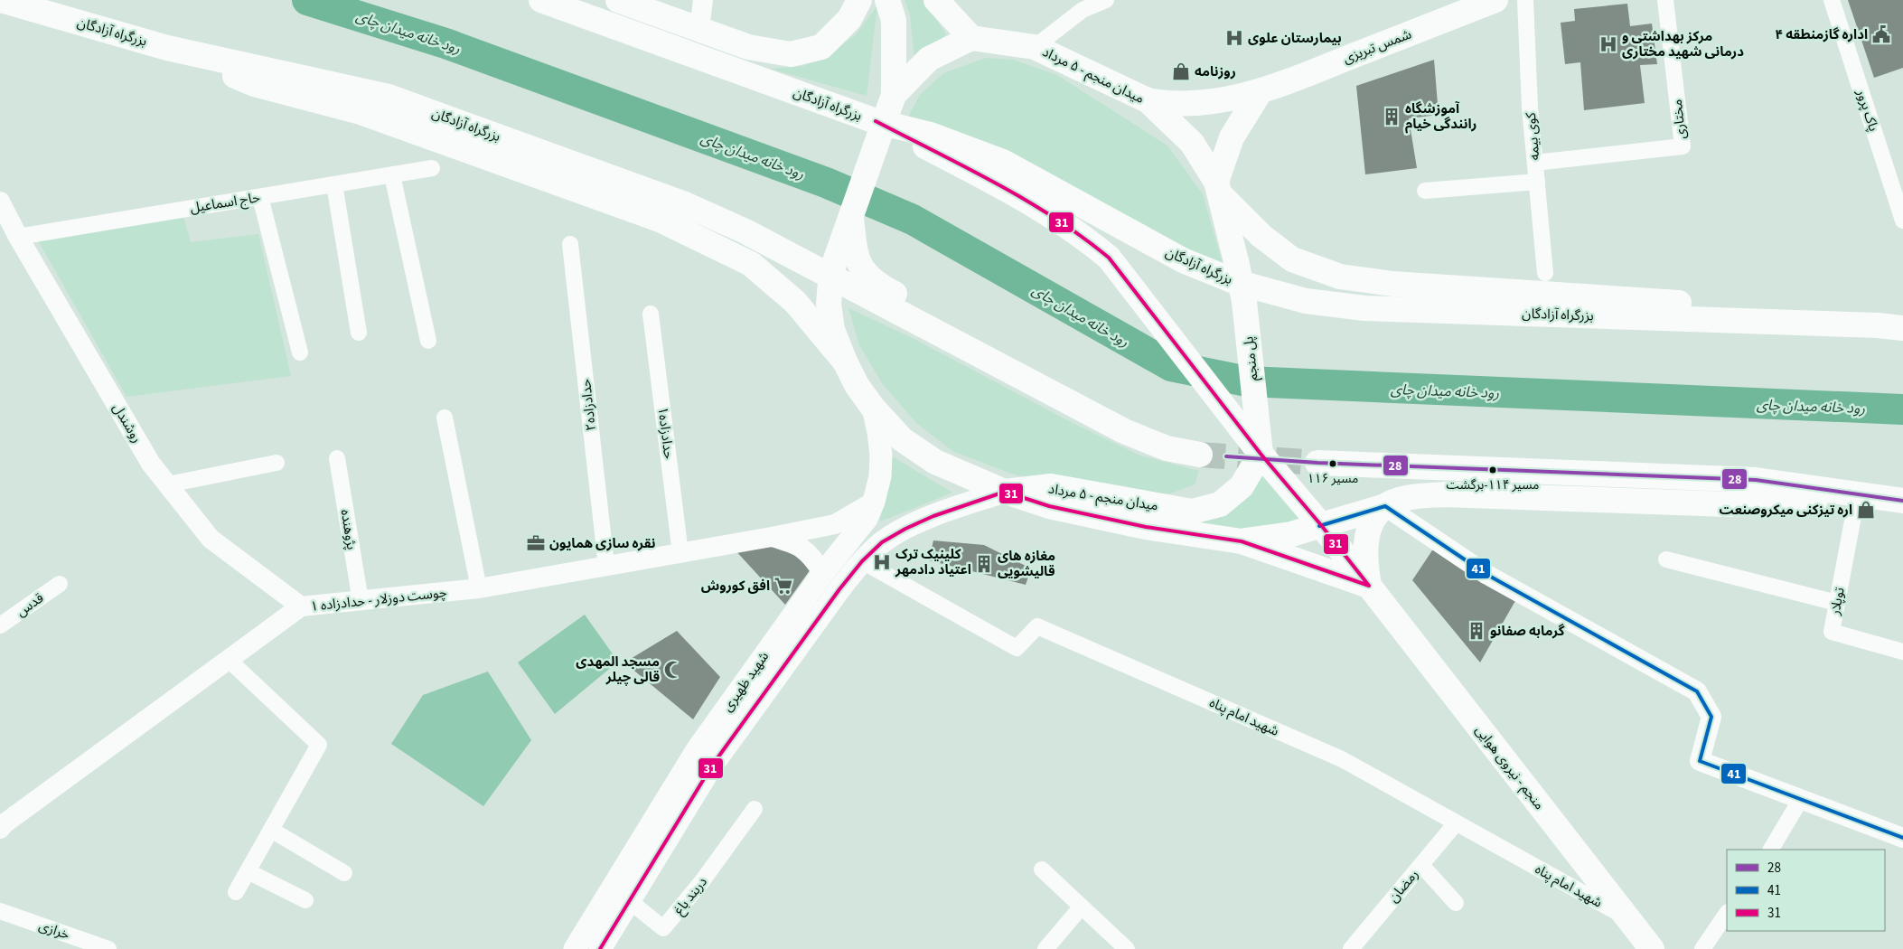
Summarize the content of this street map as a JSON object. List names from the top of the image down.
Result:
{
  "streets": {
    "main road": [
      "بزرگراه آزادگان",
      "شمس تبریزی",
      "میدان منجم - ۵ مرداد",
      "پل منجم",
      "شهید ظهیری",
      "منجم - نیروی هوایی"
    ],
    "street": [
      "پاک پرور",
      "مختاری",
      "کوی بیمه",
      "حاج اسماعیل",
      "حدادزاده۲",
      "روشندل",
      "حدادزاده۱",
      "پژوهنده",
      "چوست دوزلار - حدادزاده ۱",
      "توپلار",
      "قدس",
      "شهید امام پناه",
      "رمضان",
      "دربند باغ",
      "خرازی"
    ]
  },
  "crossings": [
    ["بزرگراه آزادگان", "میدان منجم - ۵ مرداد"],
    ["بزرگراه آزادگان", "منجم - نیروی هوایی"],
    ["شمس تبریزی", "میدان منجم - ۵ مرداد"],
    ["میدان منجم - ۵ مرداد", "پل منجم"],
    ["میدان منجم - ۵ مرداد", "شهید ظهیری"],
    ["میدان منجم - ۵ مرداد", "منجم - نیروی هوایی"],
    ["مختاری", "کوی بیمه"],
    ["حاج اسماعیل", "روشندل"],
    ["پل منجم", "منجم - نیروی هوایی"],
    ["حدادزاده۲", "چوست دوزلار - حدادزاده ۱"],
    ["روشندل", "چوست دوزلار - حدادزاده ۱"],
    ["حدادزاده۱", "چوست دوزلار - حدادزاده ۱"],
    ["پژوهنده", "چوست دوزلار - حدادزاده ۱"],
    ["چوست دوزلار - حدادزاده ۱", "شهید ظهیری"],
    ["شهید ظهیری", "شهید امام پناه"],
    ["شهید ظهیری", "دربند باغ"],
    ["شهید امام پناه", "منجم - نیروی هوایی"],
    ["شهید امام پناه", "رمضان"]
  ],
  "water": ["رود خانه میدان چای"],
  "places": {
    "public building": ["اداره گازمنطقه ۴"],
    "hospital": ["بیمارستان علوی", "مرکز بهداشتی و درمانی شهید مختاری", "کلینیک ترک اعتیاد دادمهر"],
    "shop": ["روزنامه", "اره تیزکنی میکروصنعت"],
    "building": ["آموزشگاه رانندگی خیام", "مغازه های قالیشویی", "گرمابه صفانو"],
    "other": ["مسیر ۱۱۶", "مسیر ۱۱۴-برگشت"],
    "office": ["نقره سازی همایون"],
    "supermarket": ["افق کوروش"],
    "mosque": ["مسجد المهدی قالی چیلر"]
  },
  "lines": ["transit line 31", "transit line 28", "transit line 41"],
  "legend": ["28", "41", "31"]
}
